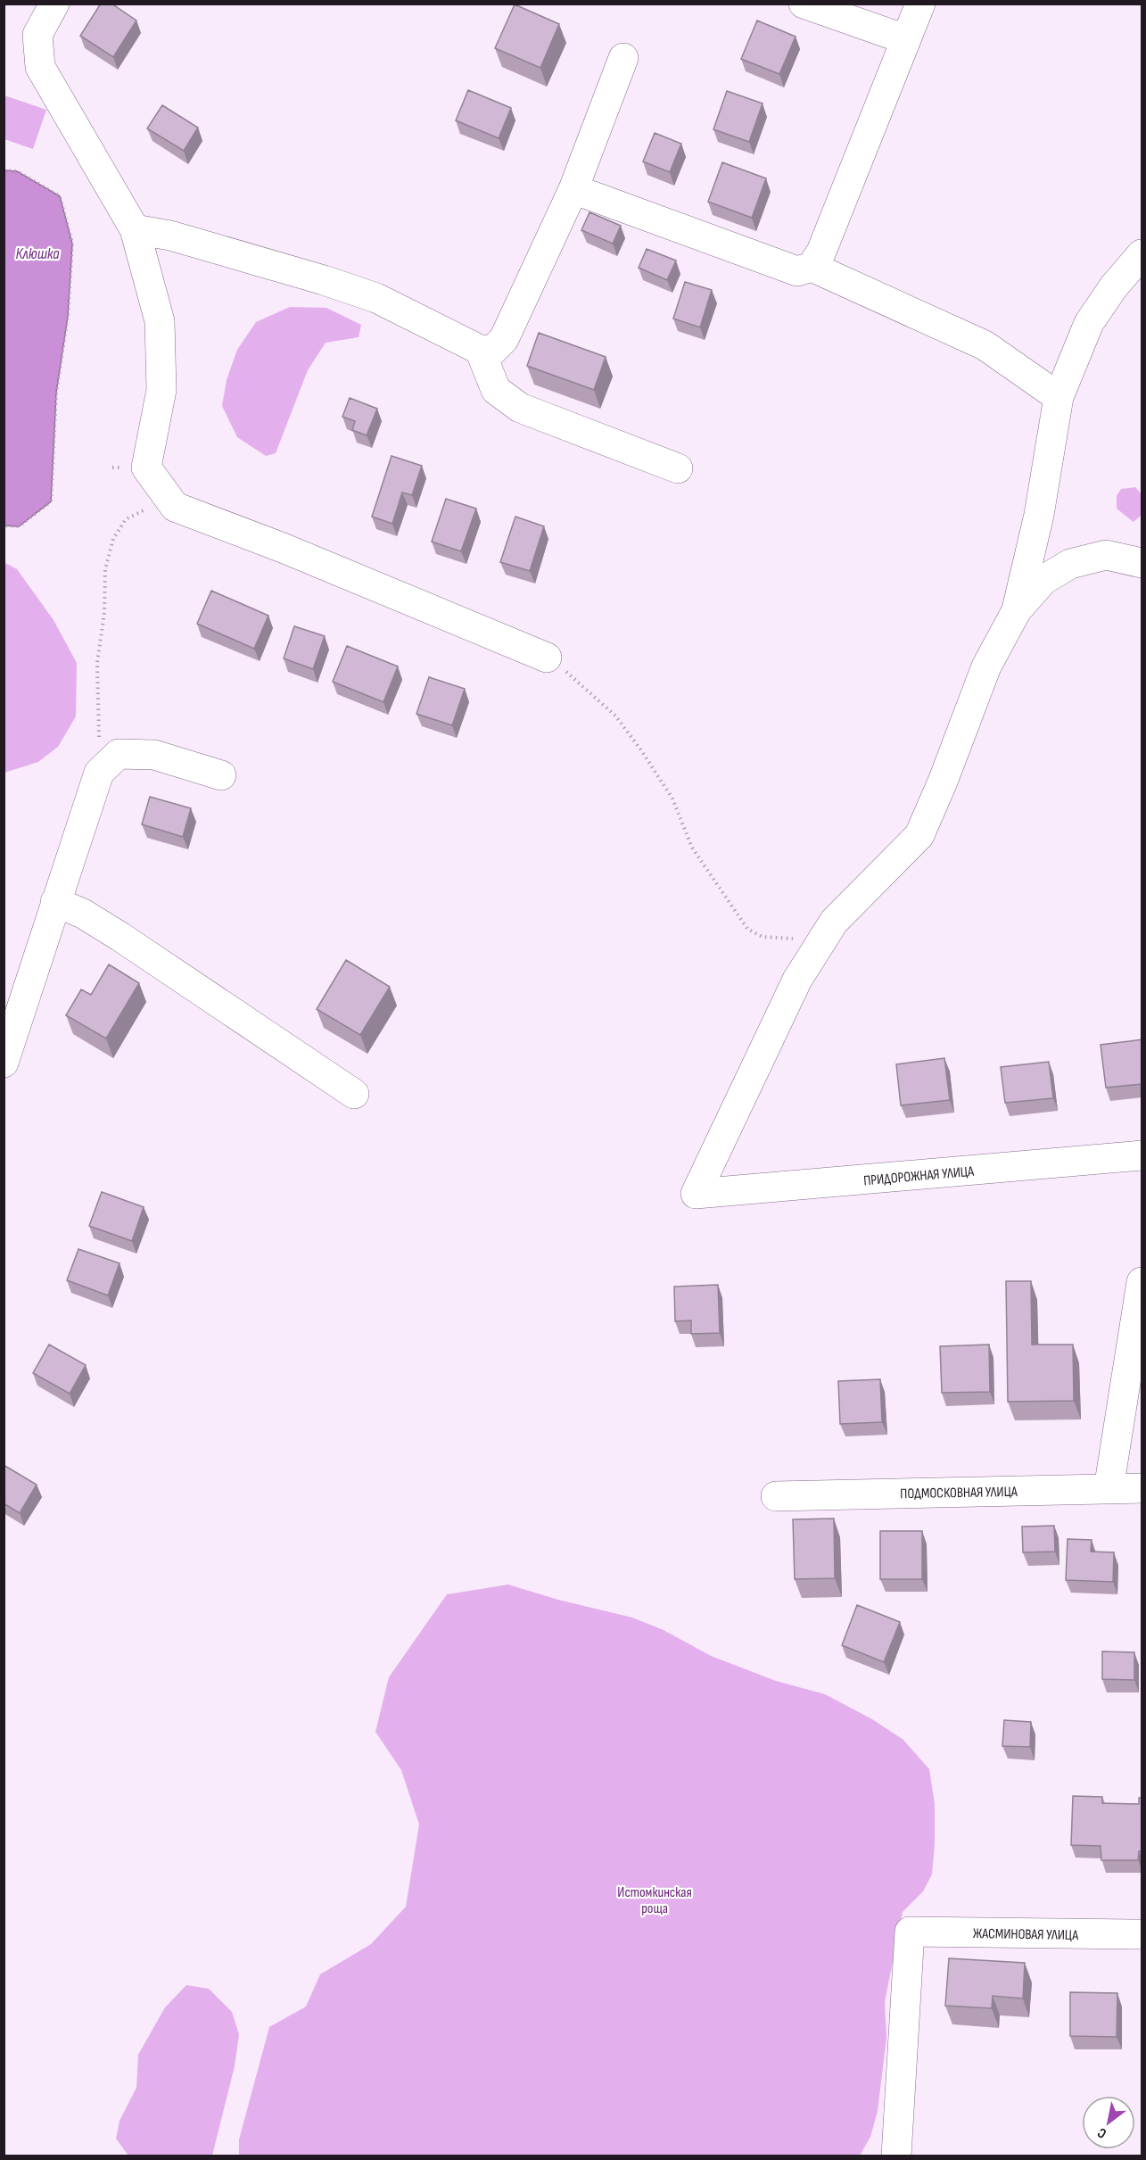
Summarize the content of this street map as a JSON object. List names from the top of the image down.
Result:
{
  "streets": {
    "street": ["ПРИДОРОЖНАЯ УЛИЦА", "ПОДМОСКОВНАЯ УЛИЦА", "ЖАСМИНОВАЯ УЛИЦА"]
  },
  "water": ["Клюшка"],
  "parks": ["Истомкинская роща"],
  "north": "bottom left"
}
